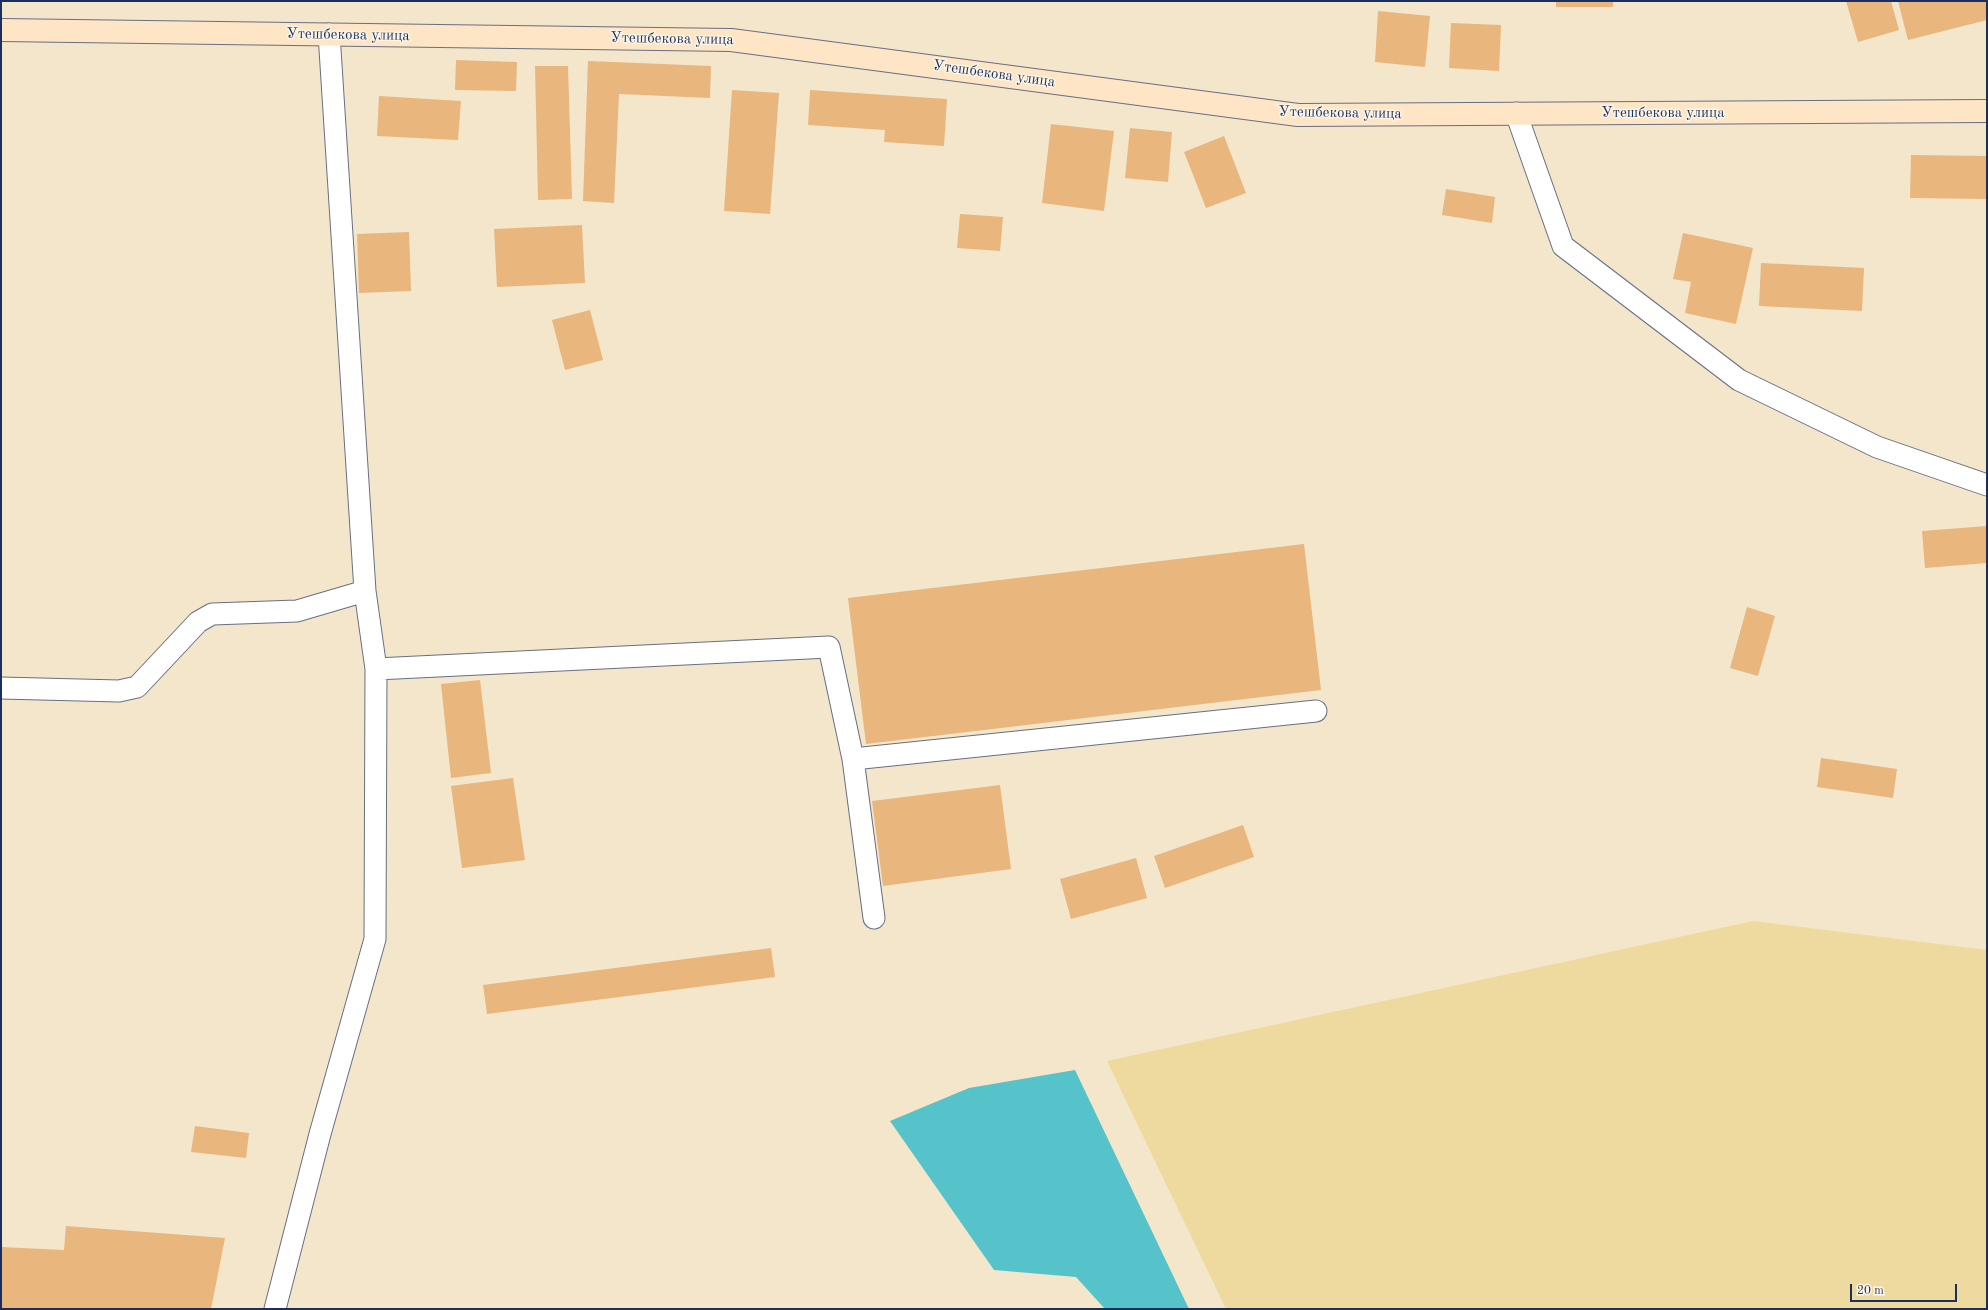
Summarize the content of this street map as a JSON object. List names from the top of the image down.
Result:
{
  "streets": {
    "main road": ["Утешбекова улица"]
  },
  "scale_bar": "20 m"
}
